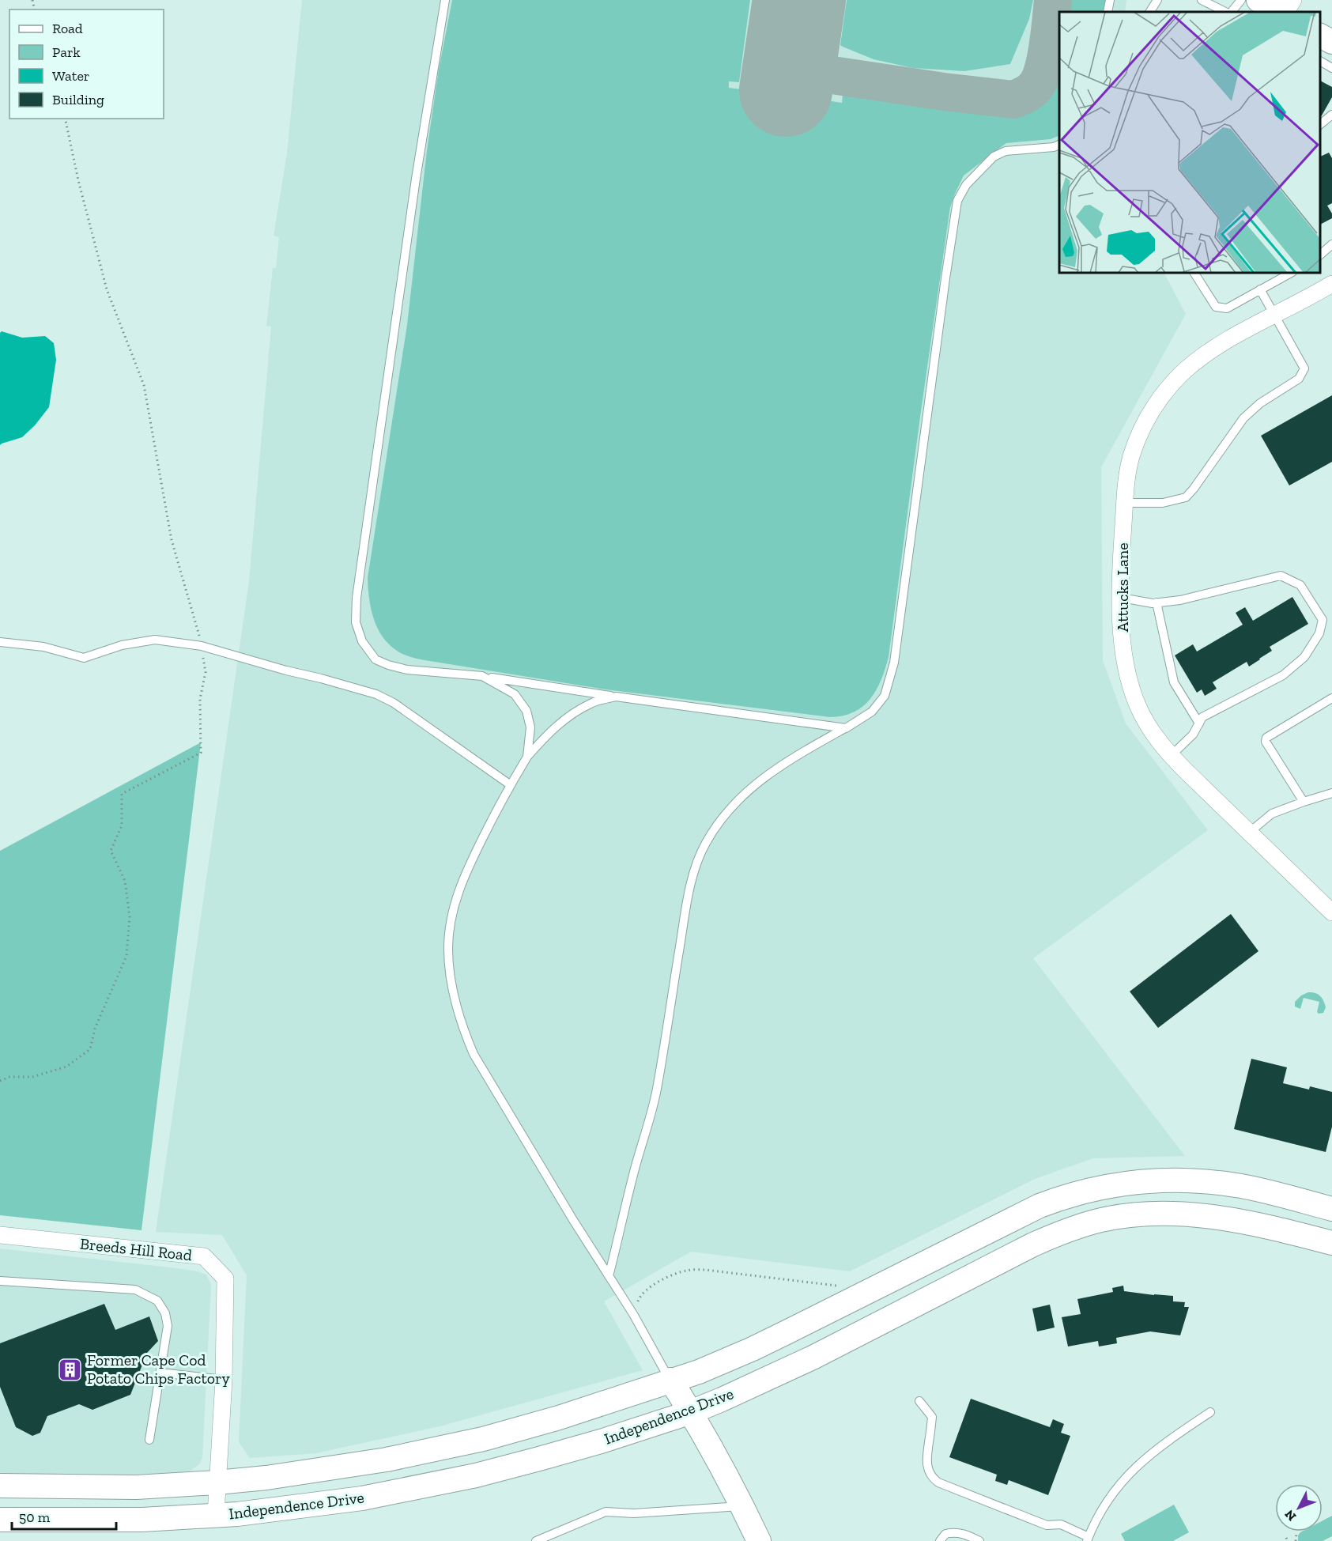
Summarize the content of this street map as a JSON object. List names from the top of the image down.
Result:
{
  "streets": {
    "street": ["Attucks Lane", "Breeds Hill Road", "Independence Drive"]
  },
  "crossings": [
    ["Breeds Hill Road", "Independence Drive"]
  ],
  "places": {
    "building": ["Former Cape Cod Potato Chips Factory"]
  },
  "legend": [
    "Road",
    "Park",
    "Water",
    "Building"
  ],
  "scale_bar": "50 m",
  "north": "bottom left"
}
